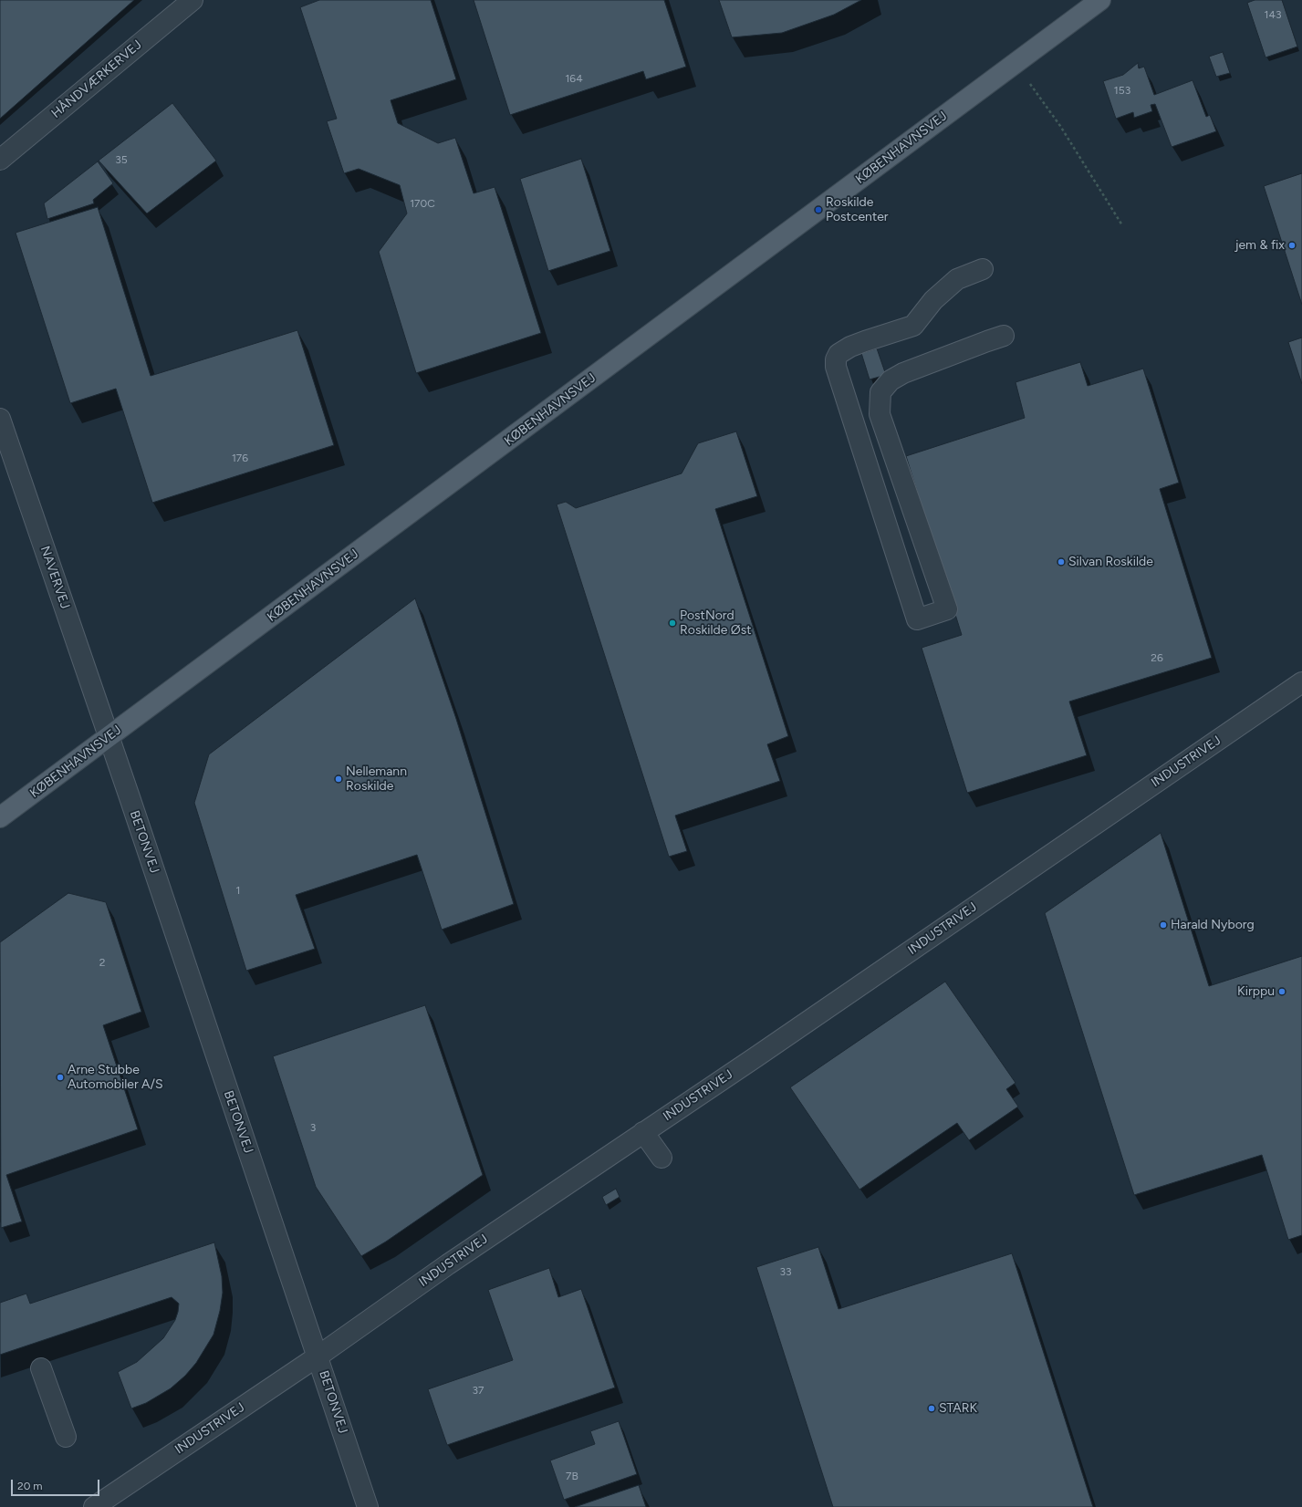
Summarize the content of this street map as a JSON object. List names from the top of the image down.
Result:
{
  "streets": {
    "main road": ["KØBENHAVNSVEJ"],
    "street": [
      "HÅNDVÆRKERVEJ",
      "NAVERVEJ",
      "INDUSTRIVEJ",
      "BETONVEJ"
    ]
  },
  "crossings": [
    ["KØBENHAVNSVEJ", "NAVERVEJ"],
    ["KØBENHAVNSVEJ", "BETONVEJ"],
    ["NAVERVEJ", "BETONVEJ"],
    ["INDUSTRIVEJ", "BETONVEJ"]
  ],
  "places": [
    "Roskilde Postcenter",
    "jem & fix",
    "Silvan Roskilde",
    "PostNord Roskilde Øst",
    "Nellemann Roskilde",
    "Harald Nyborg",
    "Kirppu",
    "Arne Stubbe Automobiler A/S",
    "STARK"
  ],
  "house_numbers": [
    "143",
    "164",
    "153",
    "35",
    "170C",
    "176",
    "26",
    "1",
    "2",
    "3",
    "33",
    "37",
    "7B"
  ],
  "scale_bar": "20 m"
}
